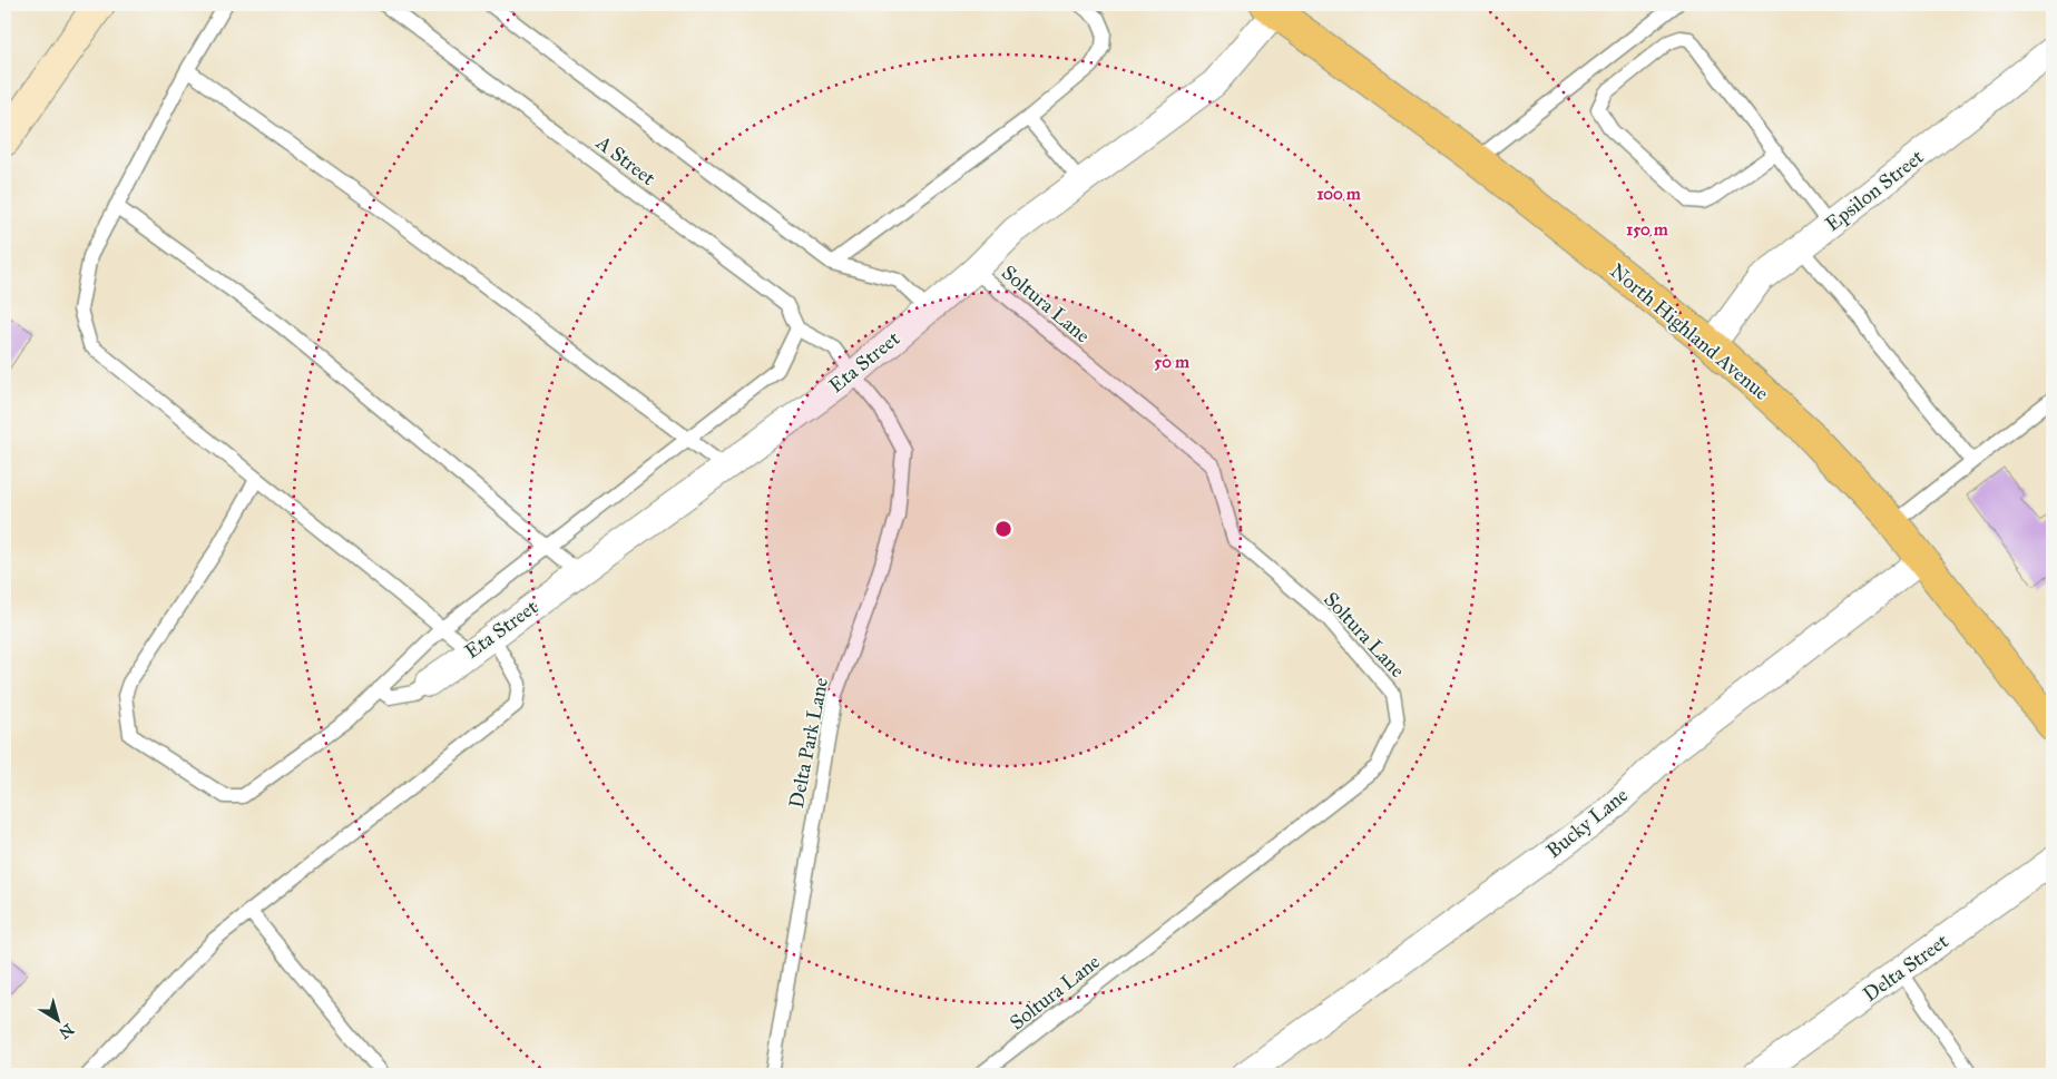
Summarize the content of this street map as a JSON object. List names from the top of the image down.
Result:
{
  "streets": {
    "main road": ["North Highland Avenue"],
    "street": [
      "Epsilon Street",
      "Eta Street",
      "Bucky Lane",
      "Delta Street"
    ],
    "lane": ["A Street", "Soltura Lane", "Delta Park Lane"]
  },
  "crossings": [
    ["A Street", "Delta Park Lane"],
    ["Epsilon Street", "North Highland Avenue"],
    ["Soltura Lane", "Eta Street"],
    ["North Highland Avenue", "Eta Street"],
    ["North Highland Avenue", "Bucky Lane"],
    ["Eta Street", "Delta Park Lane"]
  ],
  "north": "bottom right",
  "rings": ["100 m", "150 m", "50 m"]
}
